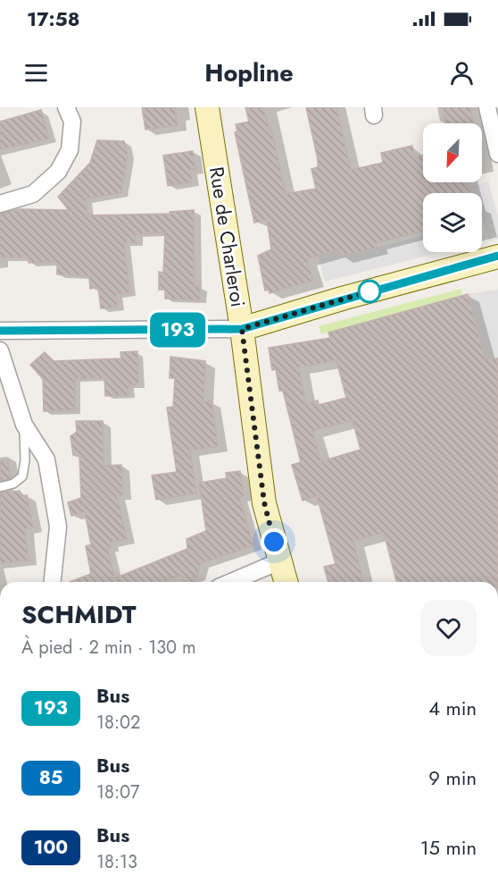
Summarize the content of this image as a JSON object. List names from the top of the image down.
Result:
{
  "streets": {
    "street": ["Rue de Charleroi"]
  },
  "lines": ["bus line 193"],
  "north": "bottom left",
  "page": {
    "status": "17:58",
    "header": "Hopline",
    "on_map": "193",
    "heading": ["SCHMIDT", "À pied · 2 min · 130 m"],
    "list": [
      {
        "mark": "193",
        "name": "Bus",
        "note": "18:02",
        "value": "4 min"
      },
      {
        "mark": "85",
        "name": "Bus",
        "note": "18:07",
        "value": "9 min"
      },
      {
        "mark": "100",
        "name": "Bus",
        "note": "18:13",
        "value": "15 min"
      }
    ]
  }
}
